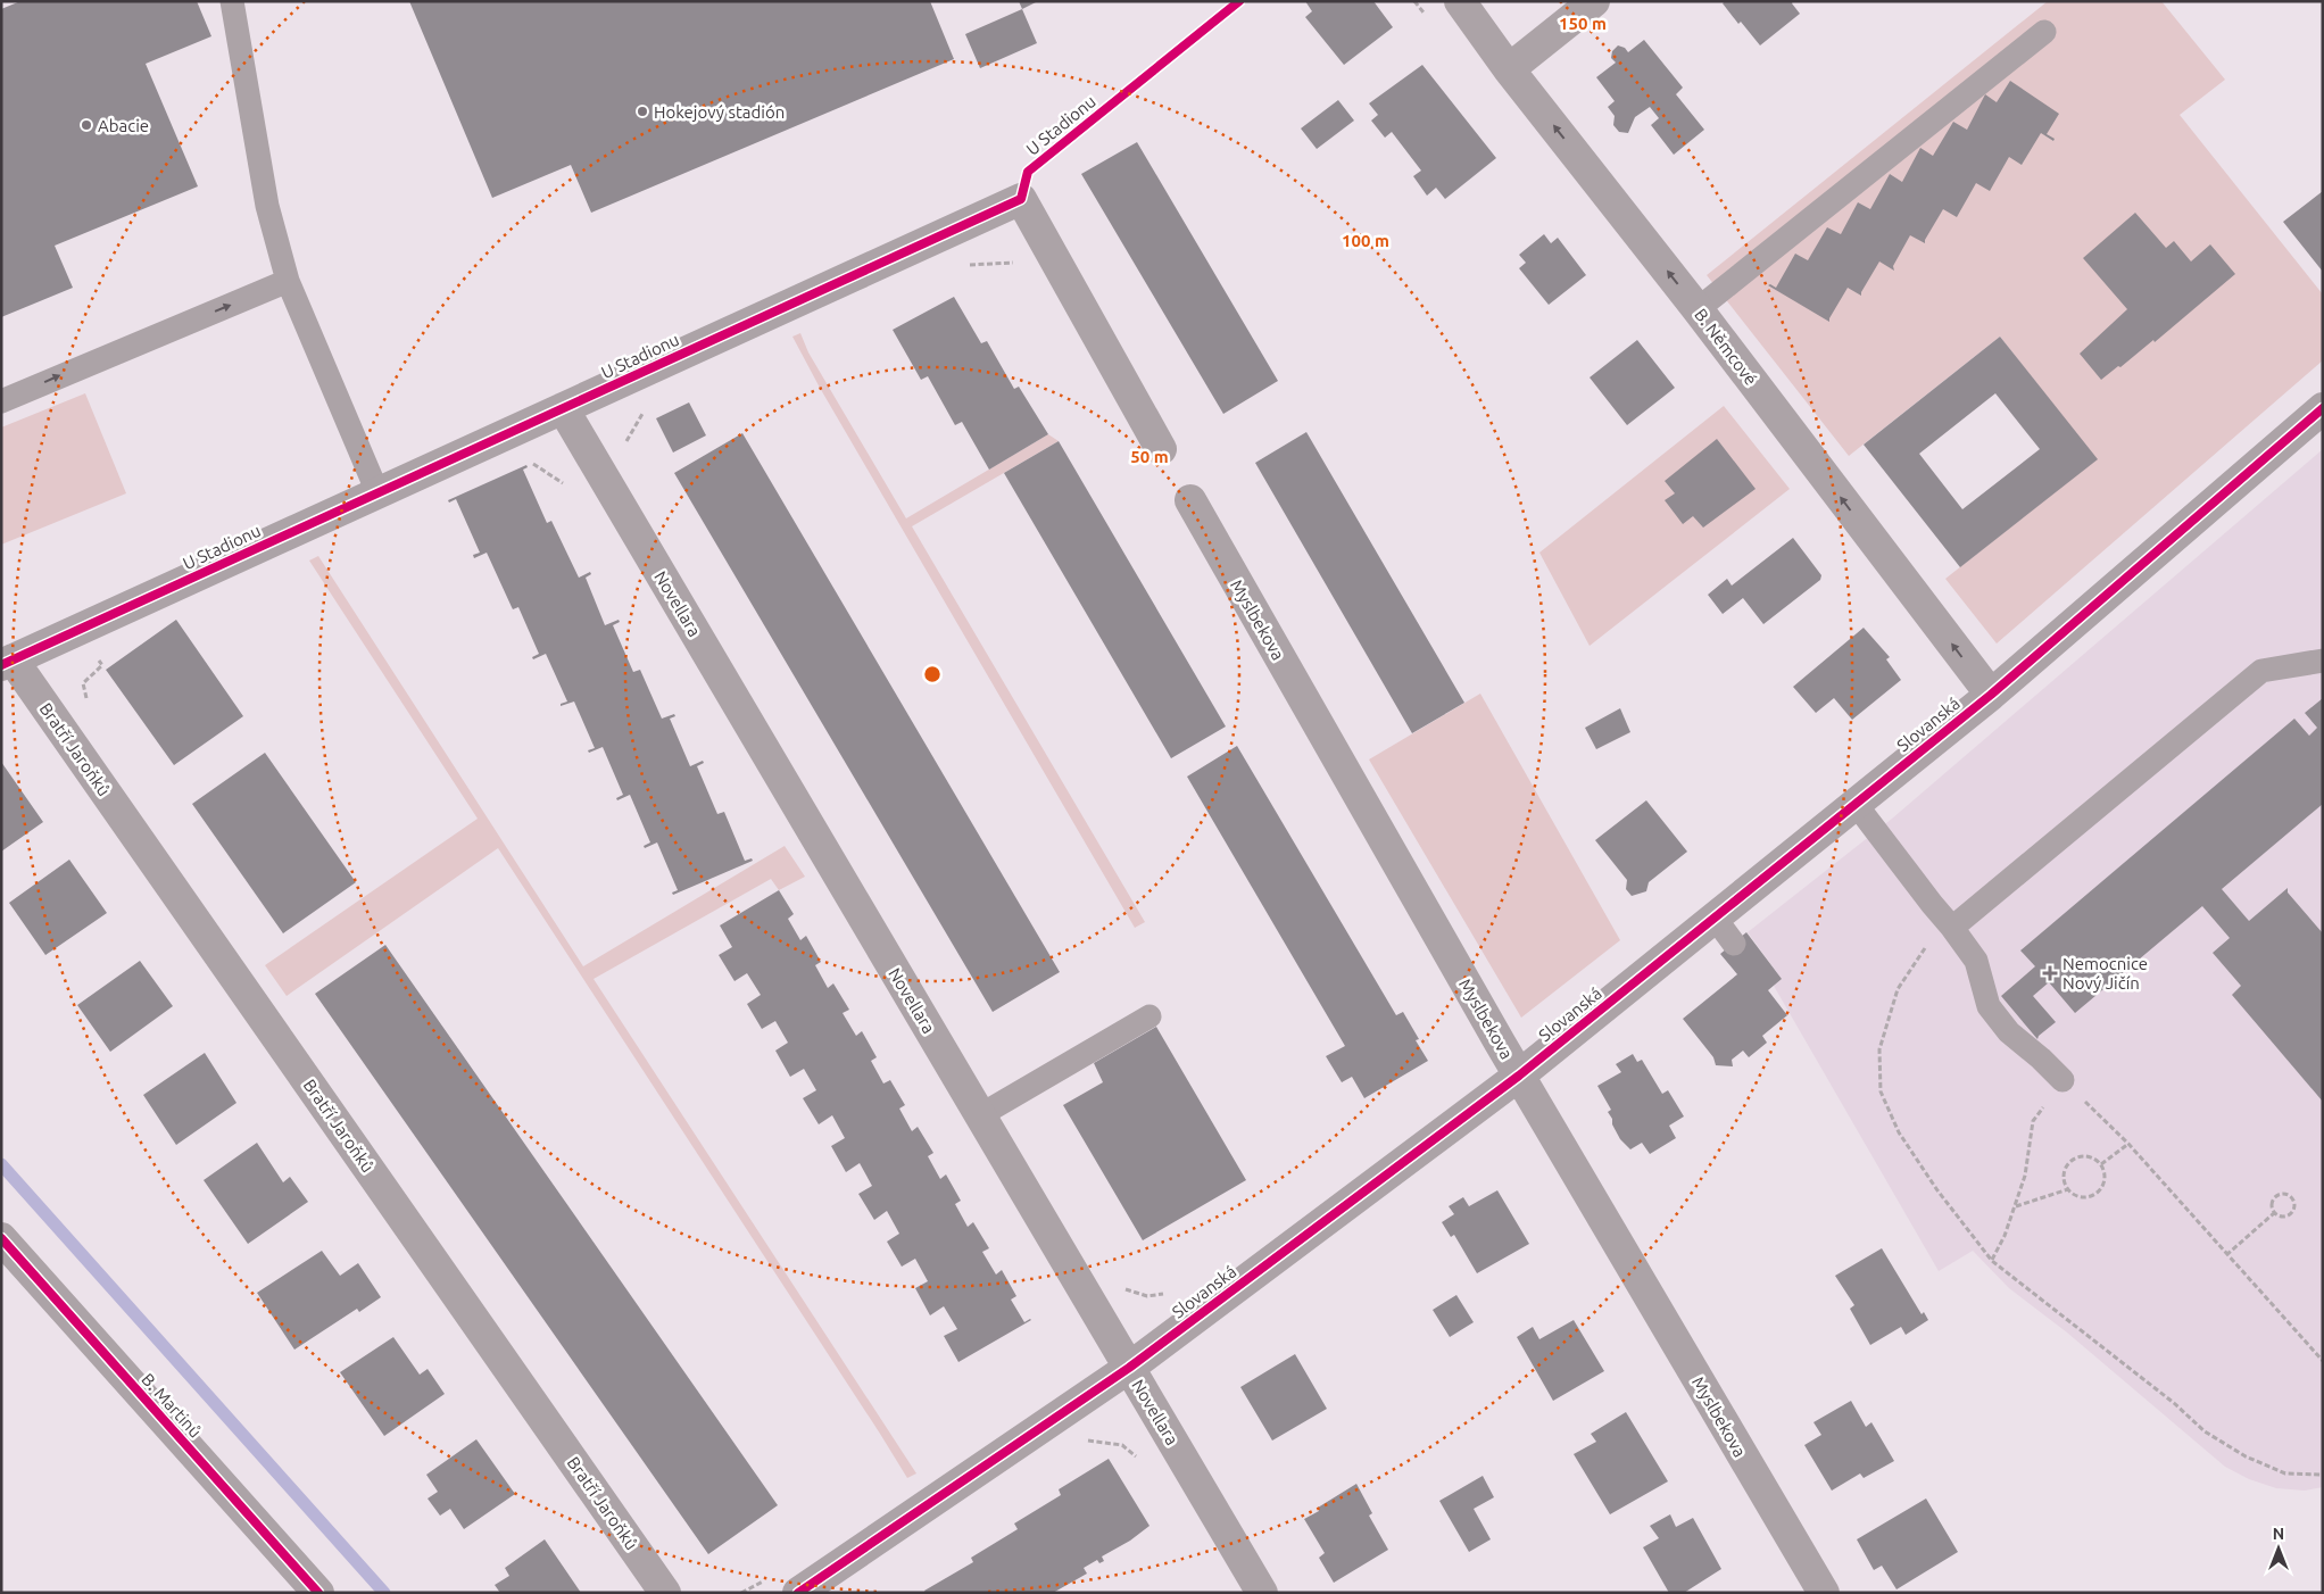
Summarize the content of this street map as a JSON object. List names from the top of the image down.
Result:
{
  "streets": {
    "street": [
      "U Stadionu",
      "B. Němcové",
      "Novellara",
      "Myslbekova",
      "Slovanská",
      "Bratří Jaroňků",
      "B. Martinů"
    ]
  },
  "crossings": [
    ["U Stadionu", "Novellara"],
    ["U Stadionu", "Bratří Jaroňků"],
    ["B. Němcové", "Slovanská"],
    ["Novellara", "Slovanská"],
    ["Myslbekova", "Slovanská"]
  ],
  "one_way": ["B. Němcové"],
  "places": {
    "other": ["Hokejový stadión", "Abacie"],
    "health": ["Nemocnice Nový Jičín"]
  },
  "north": "top",
  "rings": ["150 m", "100 m", "50 m"]
}
